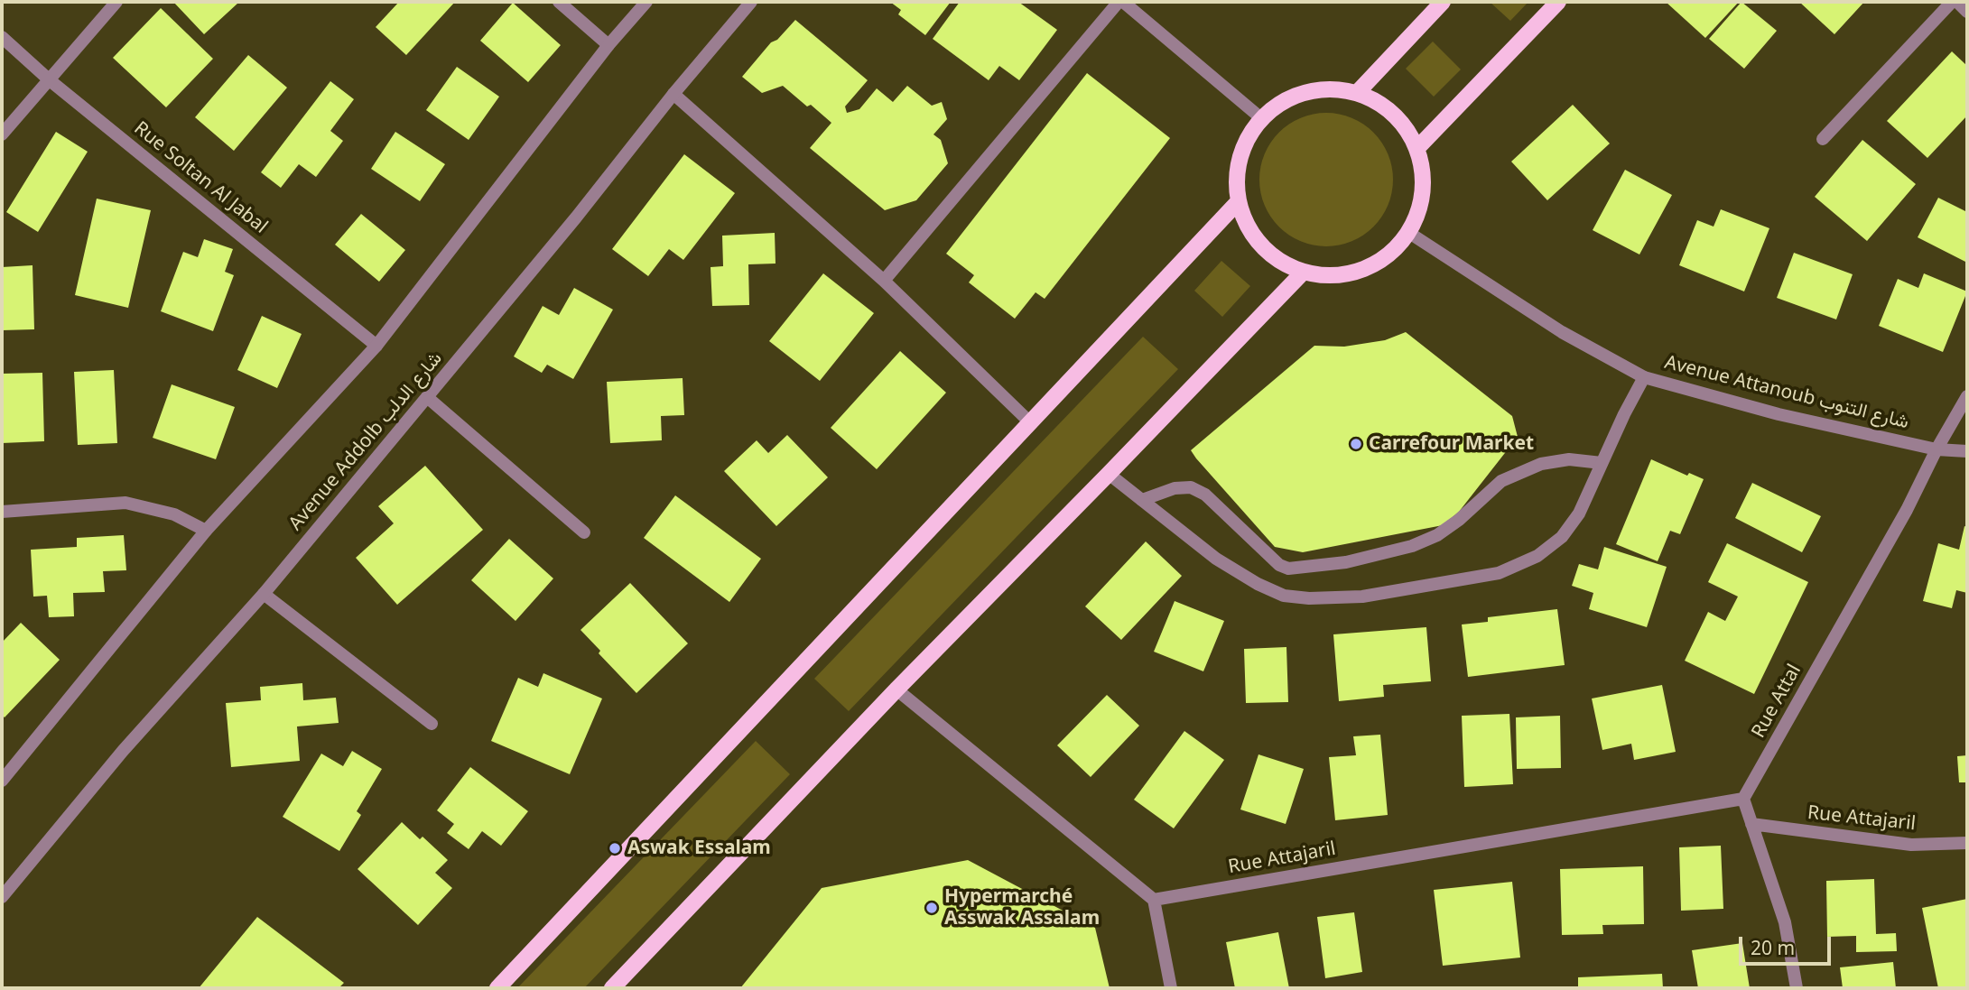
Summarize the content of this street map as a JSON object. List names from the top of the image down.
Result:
{
  "streets": {
    "street": [
      "Rue Soltan Al Jabal",
      "Avenue Attanoub شارع التنوب",
      "Avenue Addolb شارع الدلب",
      "Rue Attal",
      "Rue Attajaril"
    ]
  },
  "crossings": [
    ["Avenue Attanoub شارع التنوب", "Rue Attal"],
    ["Rue Attal", "Rue Attajaril"]
  ],
  "places": ["Carrefour Market", "Aswak Essalam", "Hypermarché Asswak Assalam"],
  "scale_bar": "20 m"
}
